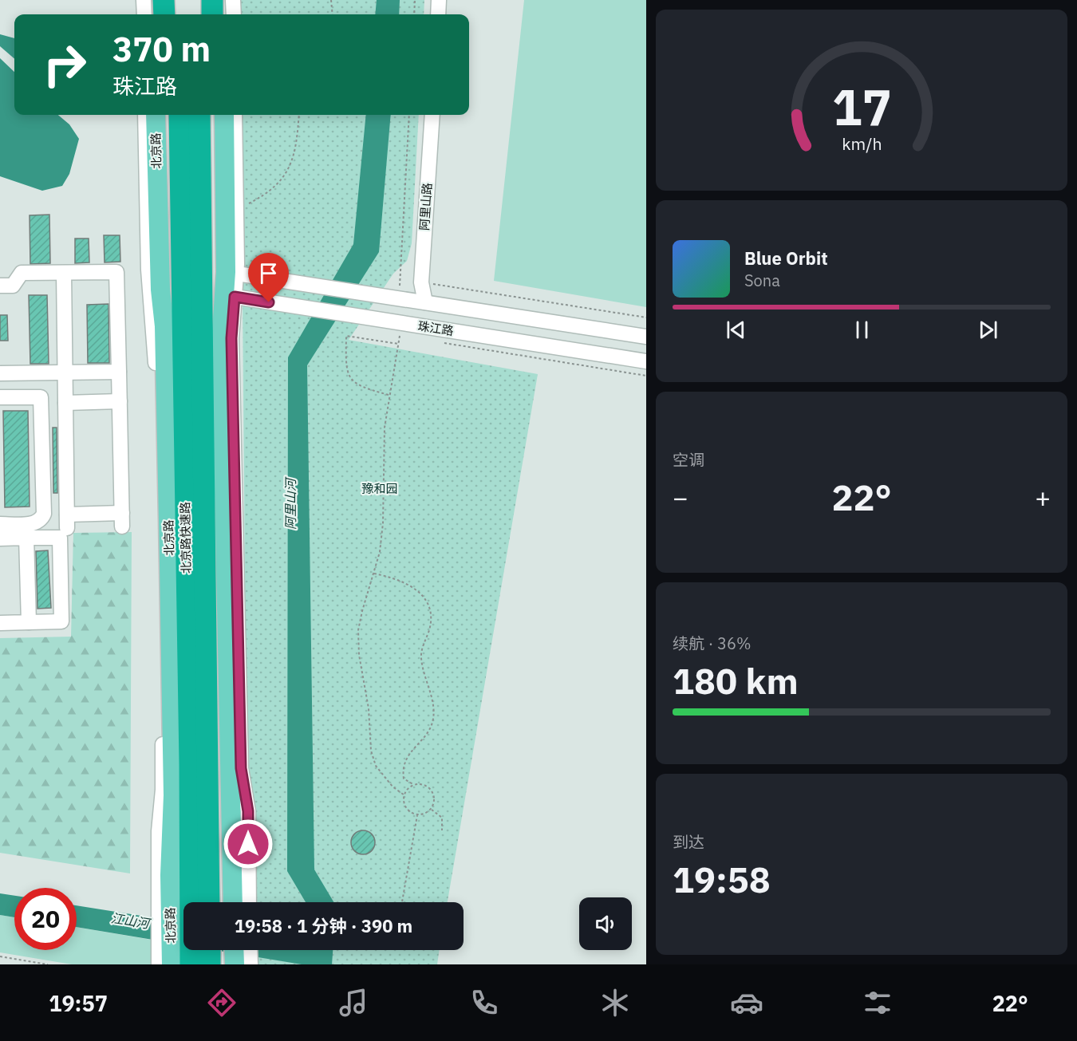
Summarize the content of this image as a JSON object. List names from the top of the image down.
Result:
{
  "streets": {
    "highway": ["北京路快速路"],
    "main road": ["北京路"],
    "street": ["阿里山路", "珠江路"]
  },
  "crossings": [
    ["阿里山路", "珠江路"]
  ],
  "water": ["阿里山河", "江山河"],
  "parks": ["豫和园"],
  "page": {
    "turn": ["370 m", "珠江路"],
    "song": ["Blue Orbit", "Sona"],
    "tile": [
      "空调",
      ["续航 · 36%", "180 km"],
      ["到达", "19:58"]
    ],
    "heat": ["−", "22°", "+"],
    "limit": "20",
    "trip": "19:58 · 1 分钟 · 390 m",
    "tabs": ["19:57", "22°"],
    "gauge": ["17", "km/h"]
  }
}
